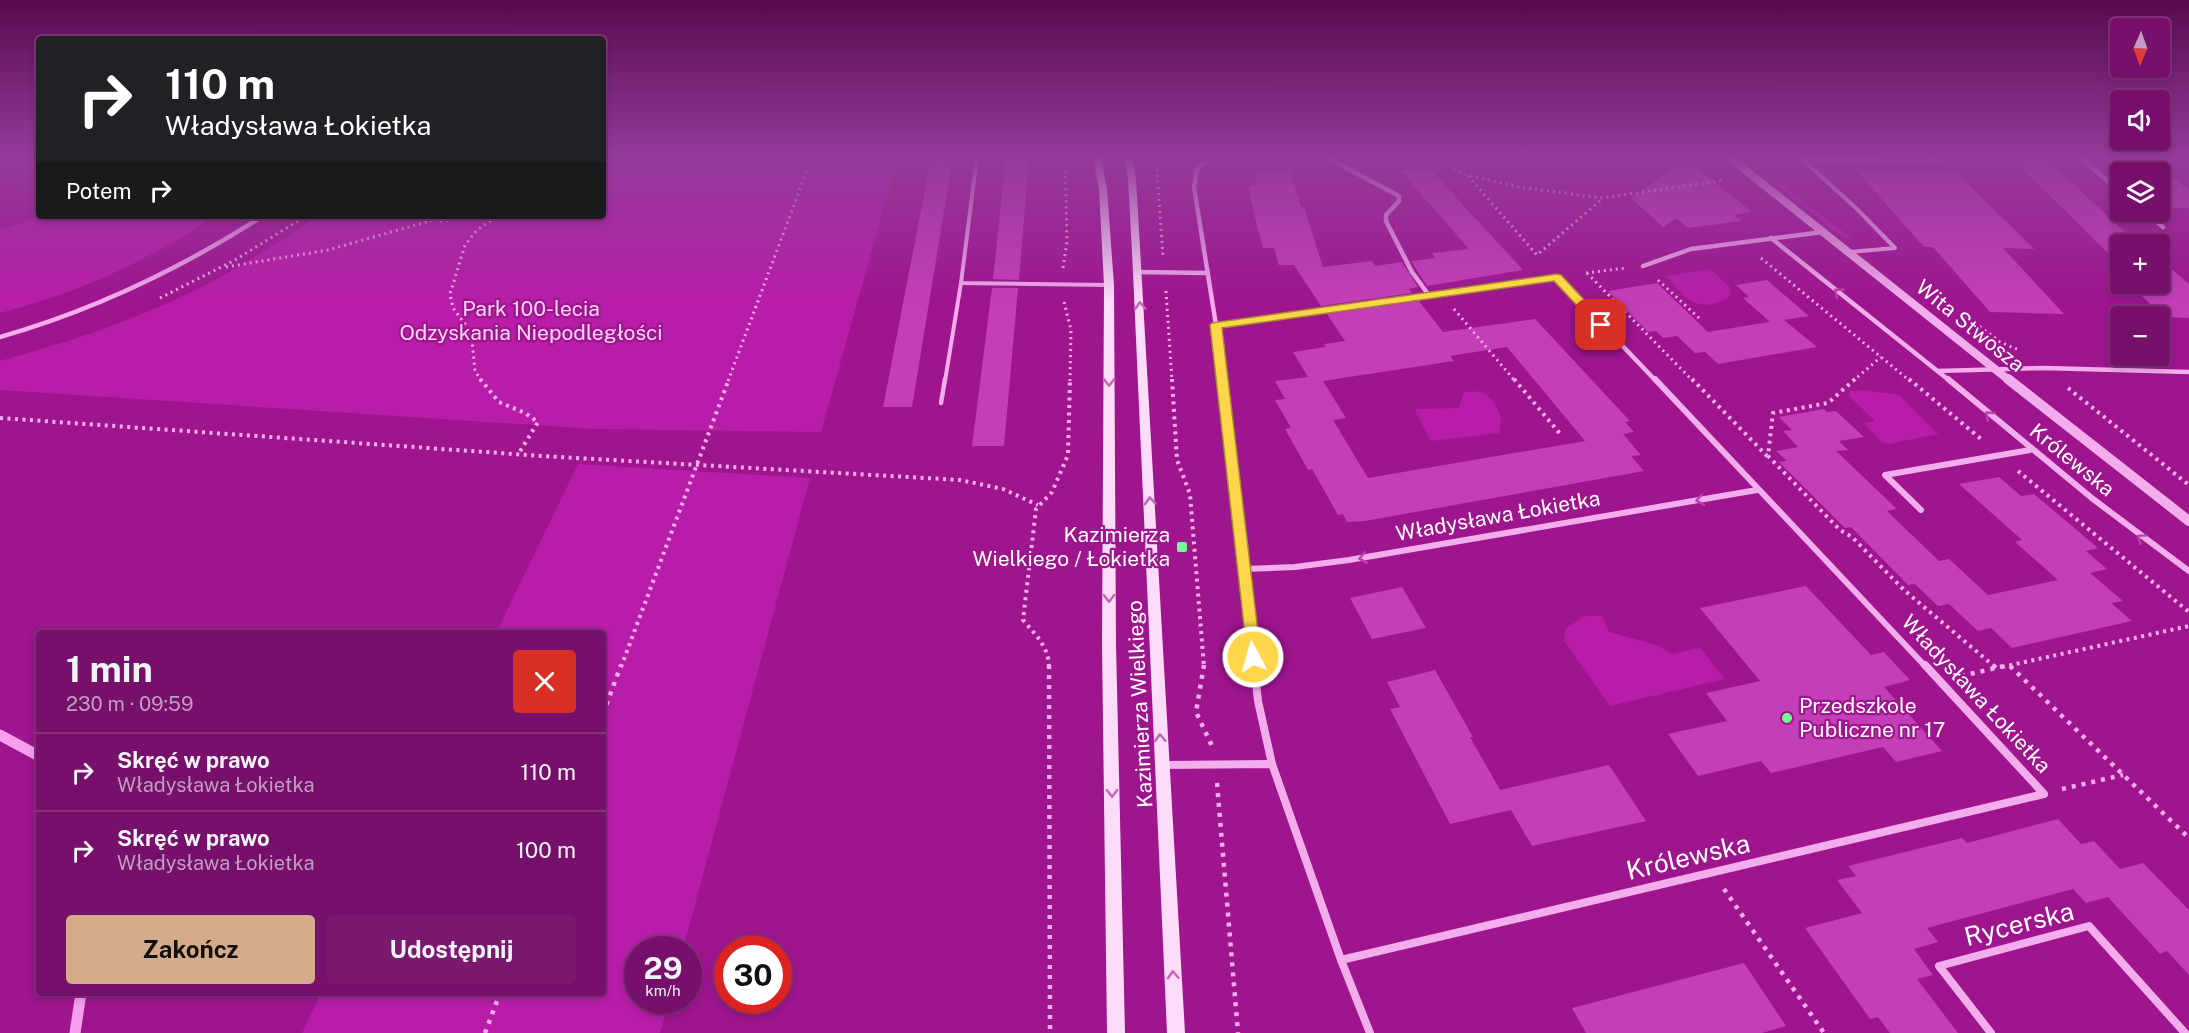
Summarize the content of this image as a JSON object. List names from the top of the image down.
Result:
{
  "streets": {
    "main road": ["Kazimierza Wielkiego"],
    "street": [
      "Wita Stwosza",
      "Królewska",
      "Władysława Łokietka",
      "Rycerska"
    ]
  },
  "crossings": [
    ["Królewska", "Władysława Łokietka"]
  ],
  "one_way": ["Królewska", "Władysława Łokietka"],
  "parks": ["Park 100-lecia Odzyskania Niepodległości"],
  "places": {
    "transit": ["Kazimierza Wielkiego / Łokietka"],
    "other": ["Przedszkole Publiczne nr 17"]
  },
  "north": "bottom",
  "page": {
    "map_buttons": ["+", "−"],
    "turn": ["110 m", "Władysława Łokietka"],
    "then": "Potem",
    "heading": ["1 min", "230 m · 09:59"],
    "list": [
      {
        "name": "Skręć w prawo",
        "note": "Władysława Łokietka",
        "value": "110 m"
      },
      {
        "name": "Skręć w prawo",
        "note": "Władysława Łokietka",
        "value": "100 m"
      }
    ],
    "buttons": ["Zakończ", "Udostępnij"],
    "speed": "29 km/h",
    "limit": "30"
  }
}
